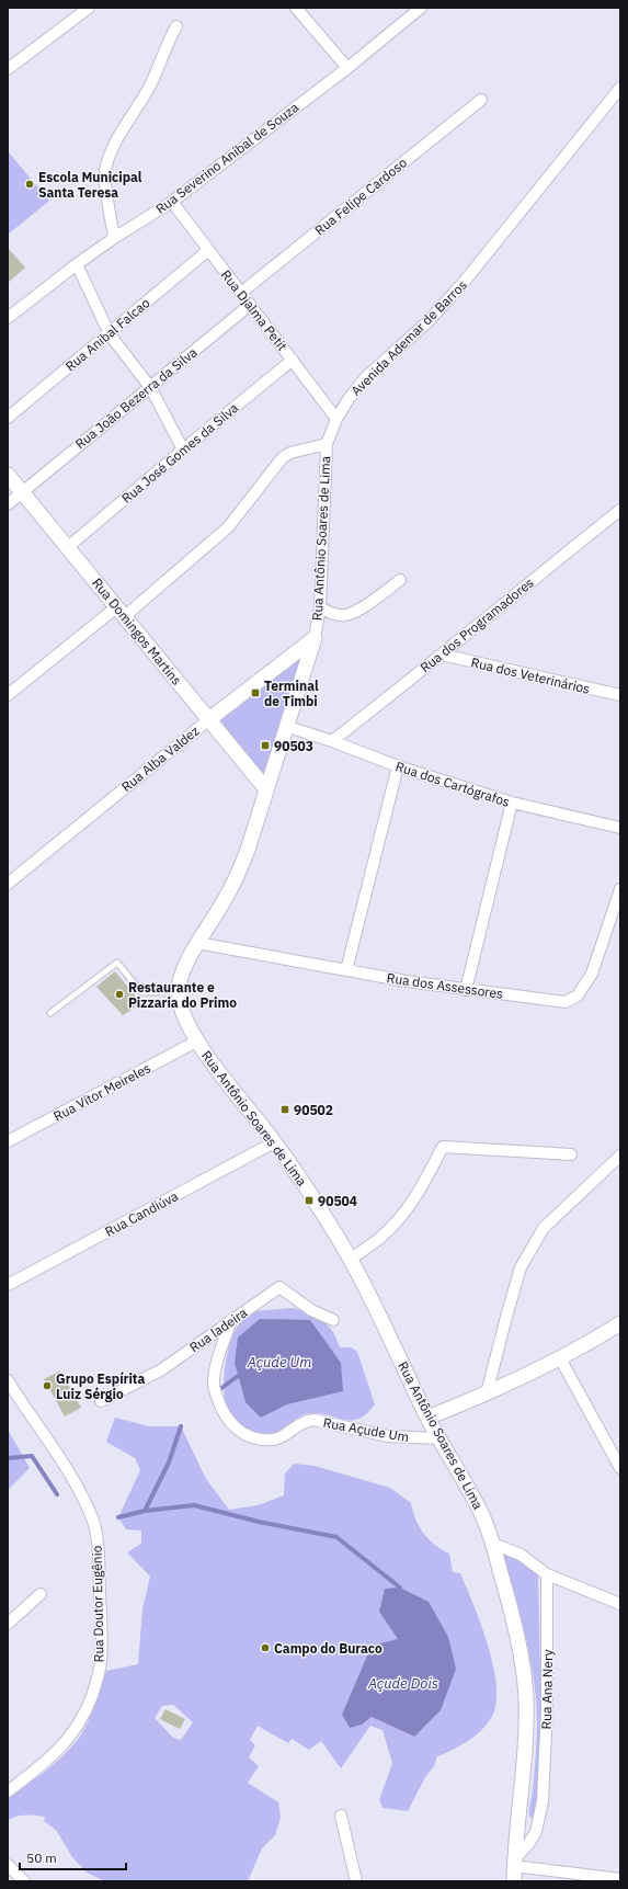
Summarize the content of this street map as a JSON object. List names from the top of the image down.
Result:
{
  "streets": {
    "street": [
      "Rua Severino Aníbal de Souza",
      "Rua Felipe Cardoso",
      "Rua Djalma Petit",
      "Rua Anibal Falcao",
      "Avenida Ademar de Barros",
      "Rua João Bezerra da Silva",
      "Rua José Gomes da Silva",
      "Rua Antônio Soares de Lima",
      "Rua dos Programadores",
      "Rua Domingos Martins",
      "Rua dos Veterinários",
      "Rua Alba Valdez",
      "Rua dos Cartógrafos",
      "Rua dos Assessores",
      "Rua Vítor Meireles",
      "Rua Candiúva",
      "Rua ladeira",
      "Rua Açude Um",
      "Rua Doutor Eugênio",
      "Rua Ana Nery"
    ]
  },
  "crossings": [
    ["Rua Severino Aníbal de Souza", "Rua Djalma Petit"],
    ["Rua Felipe Cardoso", "Rua Djalma Petit"],
    ["Rua Djalma Petit", "Rua Anibal Falcao"],
    ["Rua Djalma Petit", "Avenida Ademar de Barros"],
    ["Rua Djalma Petit", "Rua João Bezerra da Silva"],
    ["Rua Djalma Petit", "Rua José Gomes da Silva"],
    ["Avenida Ademar de Barros", "Rua Antônio Soares de Lima"],
    ["Rua João Bezerra da Silva", "Rua Domingos Martins"],
    ["Rua José Gomes da Silva", "Rua Domingos Martins"],
    ["Rua Antônio Soares de Lima", "Rua Domingos Martins"],
    ["Rua Antônio Soares de Lima", "Rua Alba Valdez"],
    ["Rua Antônio Soares de Lima", "Rua dos Cartógrafos"],
    ["Rua Antônio Soares de Lima", "Rua dos Assessores"],
    ["Rua Antônio Soares de Lima", "Rua Vítor Meireles"],
    ["Rua Antônio Soares de Lima", "Rua Candiúva"],
    ["Rua Antônio Soares de Lima", "Rua Açude Um"],
    ["Rua Antônio Soares de Lima", "Rua Ana Nery"],
    ["Rua dos Programadores", "Rua dos Veterinários"],
    ["Rua dos Programadores", "Rua dos Cartógrafos"],
    ["Rua Domingos Martins", "Rua Alba Valdez"],
    ["Rua ladeira", "Rua Açude Um"]
  ],
  "water": ["Açude Um", "Açude Dois"],
  "places": {
    "other": [
      "Escola Municipal Santa Teresa",
      "Restaurante e Pizzaria do Primo",
      "Grupo Espírita Luiz Sérgio",
      "Campo do Buraco"
    ],
    "transit": [
      "Terminal de Timbi",
      "90503",
      "90502",
      "90504"
    ]
  },
  "scale_bar": "50 m"
}
